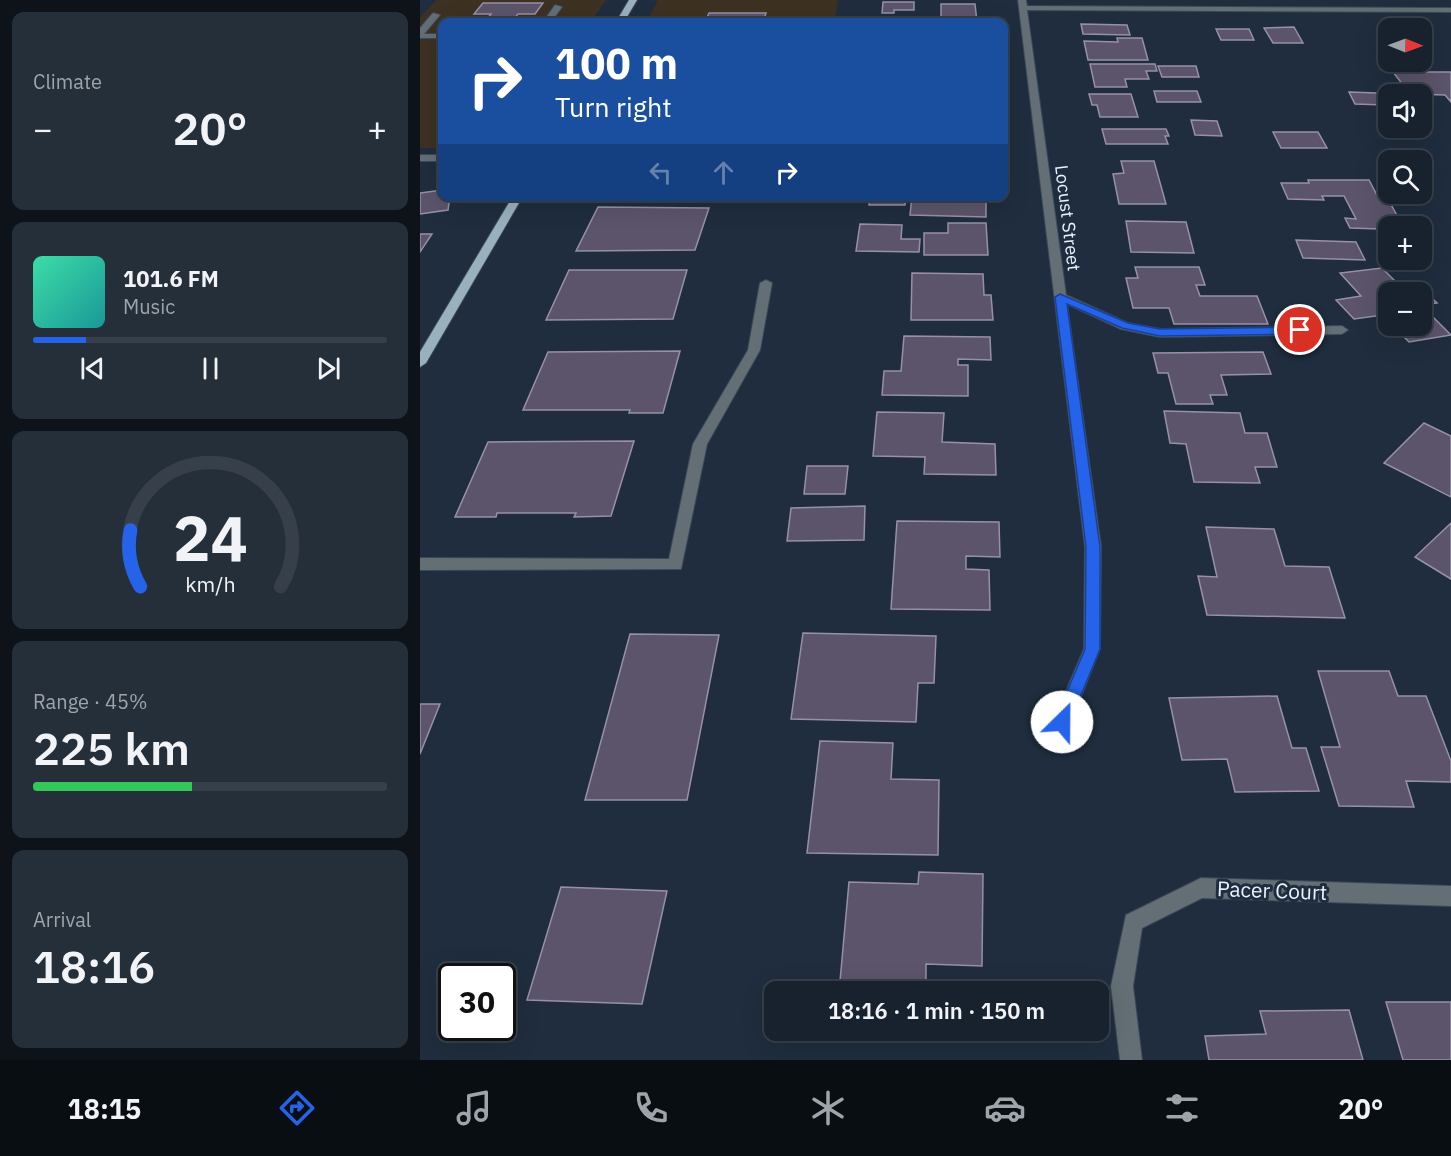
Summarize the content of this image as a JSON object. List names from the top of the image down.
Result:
{
  "streets": {
    "street": ["Locust Street", "Pacer Court"]
  },
  "north": "right",
  "page": {
    "tile": [
      "Climate",
      ["Range · 45%", "225 km"],
      ["Arrival", "18:16"]
    ],
    "map_buttons": ["+", "−"],
    "turn": ["100 m", "Turn right"],
    "heat": ["−", "20°", "+"],
    "song": ["101.6 FM", "Music"],
    "limit": "30",
    "trip": "18:16 · 1 min · 150 m",
    "tabs": ["18:15", "20°"],
    "gauge": ["24", "km/h"]
  }
}
